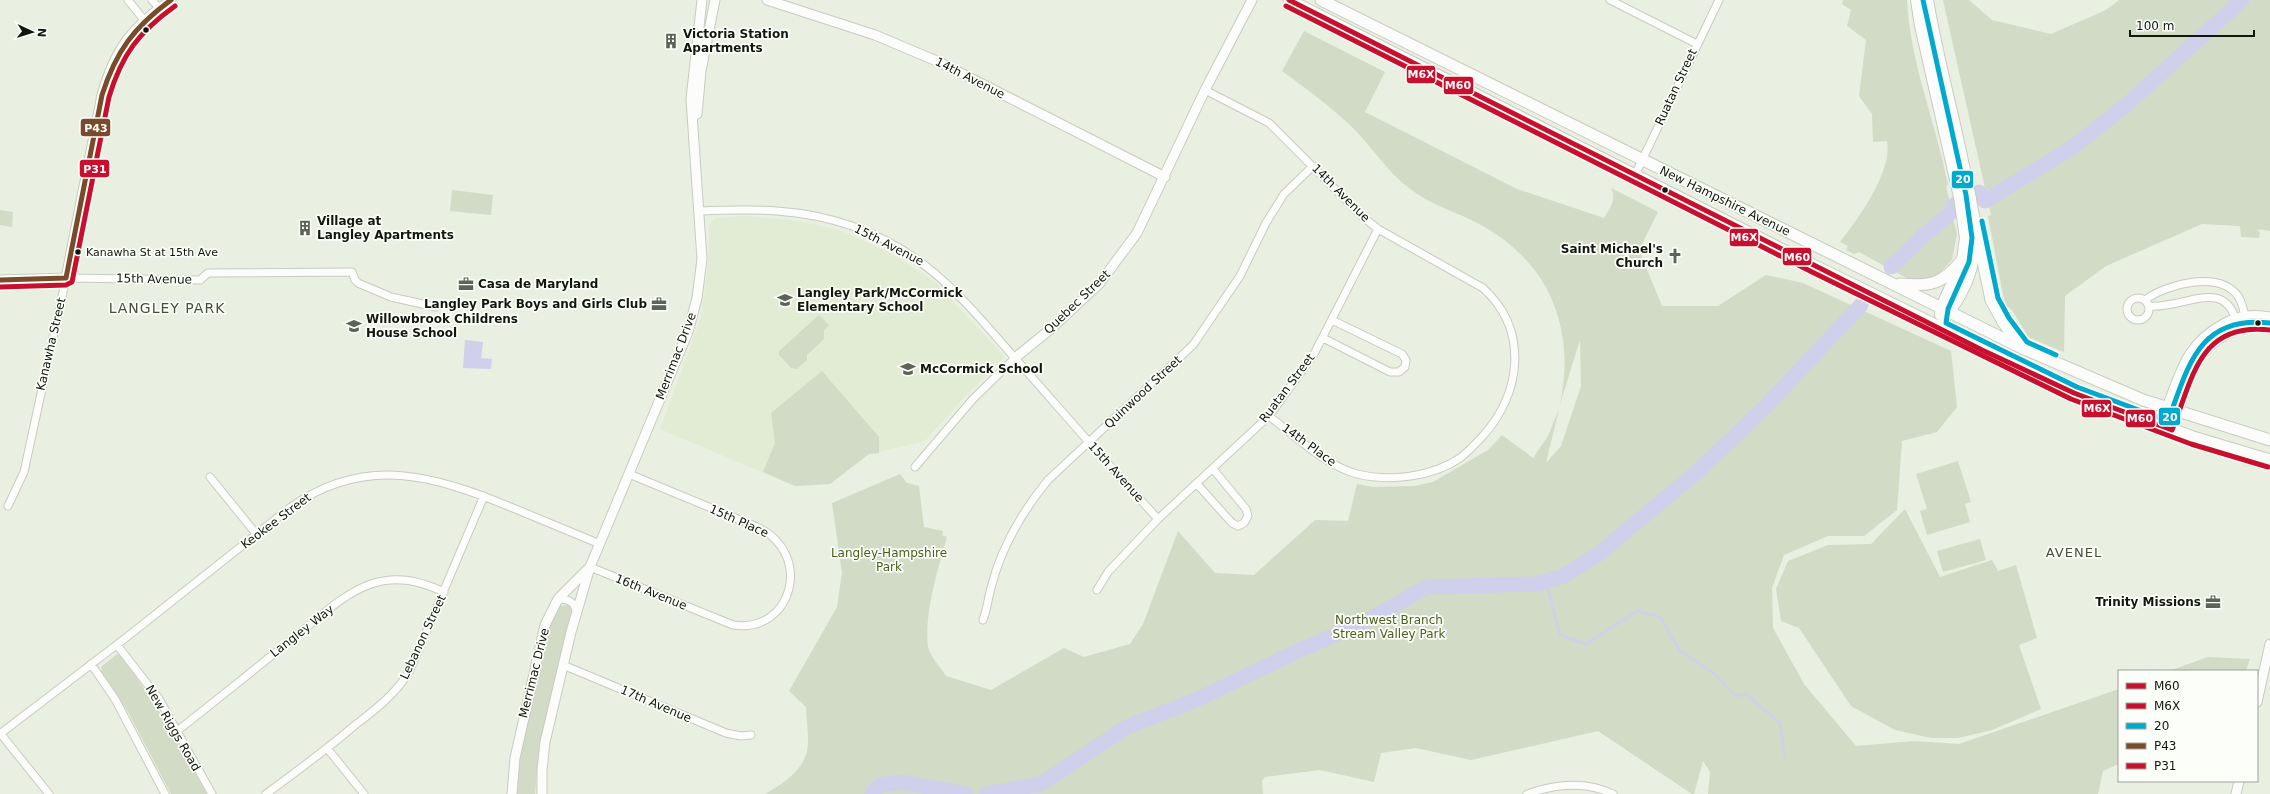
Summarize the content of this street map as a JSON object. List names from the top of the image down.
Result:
{
  "streets": {
    "main road": ["New Hampshire Avenue"],
    "street": [
      "14th Avenue",
      "Ruatan Street",
      "15th Avenue",
      "Quebec Street",
      "Kanawha Street",
      "Merrimac Drive",
      "Quinwood Street",
      "14th Place",
      "Keokee Street",
      "15th Place",
      "16th Avenue",
      "Langley Way",
      "Lebanon Street",
      "17th Avenue",
      "New Riggs Road"
    ]
  },
  "crossings": [
    ["14th Avenue", "Ruatan Street"],
    ["14th Avenue", "Quebec Street"],
    ["14th Avenue", "Quinwood Street"],
    ["14th Avenue", "14th Place"],
    ["Ruatan Street", "New Hampshire Avenue"],
    ["Ruatan Street", "15th Avenue"],
    ["Ruatan Street", "14th Place"],
    ["15th Avenue", "Quebec Street"],
    ["15th Avenue", "Kanawha Street"],
    ["15th Avenue", "Merrimac Drive"],
    ["15th Avenue", "Quinwood Street"],
    ["Merrimac Drive", "Keokee Street"],
    ["Merrimac Drive", "15th Place"],
    ["Merrimac Drive", "16th Avenue"],
    ["Merrimac Drive", "17th Avenue"],
    ["Keokee Street", "Lebanon Street"],
    ["Keokee Street", "New Riggs Road"],
    ["15th Place", "16th Avenue"],
    ["Langley Way", "Lebanon Street"],
    ["Langley Way", "New Riggs Road"]
  ],
  "districts": ["LANGLEY PARK", "AVENEL"],
  "parks": ["Langley-Hampshire Park", "Northwest Branch Stream Valley Park"],
  "places": {
    "building": ["Victoria Station Apartments", "Village at Langley Apartments"],
    "other": ["Kanawha St at 15th Ave"],
    "church": ["Saint Michael's Church"],
    "office": ["Casa de Maryland", "Langley Park Boys and Girls Club", "Trinity Missions"],
    "school or university": ["Langley Park/McCormick Elementary School", "Willowbrook Childrens House School", "McCormick School"]
  },
  "lines": [
    "transit line M60",
    "transit line 20",
    "transit line P43",
    "transit line M6X",
    "transit line P31"
  ],
  "legend": [
    "M60",
    "M6X",
    "20",
    "P43",
    "P31"
  ],
  "scale_bar": "100 m",
  "north": "right"
}
